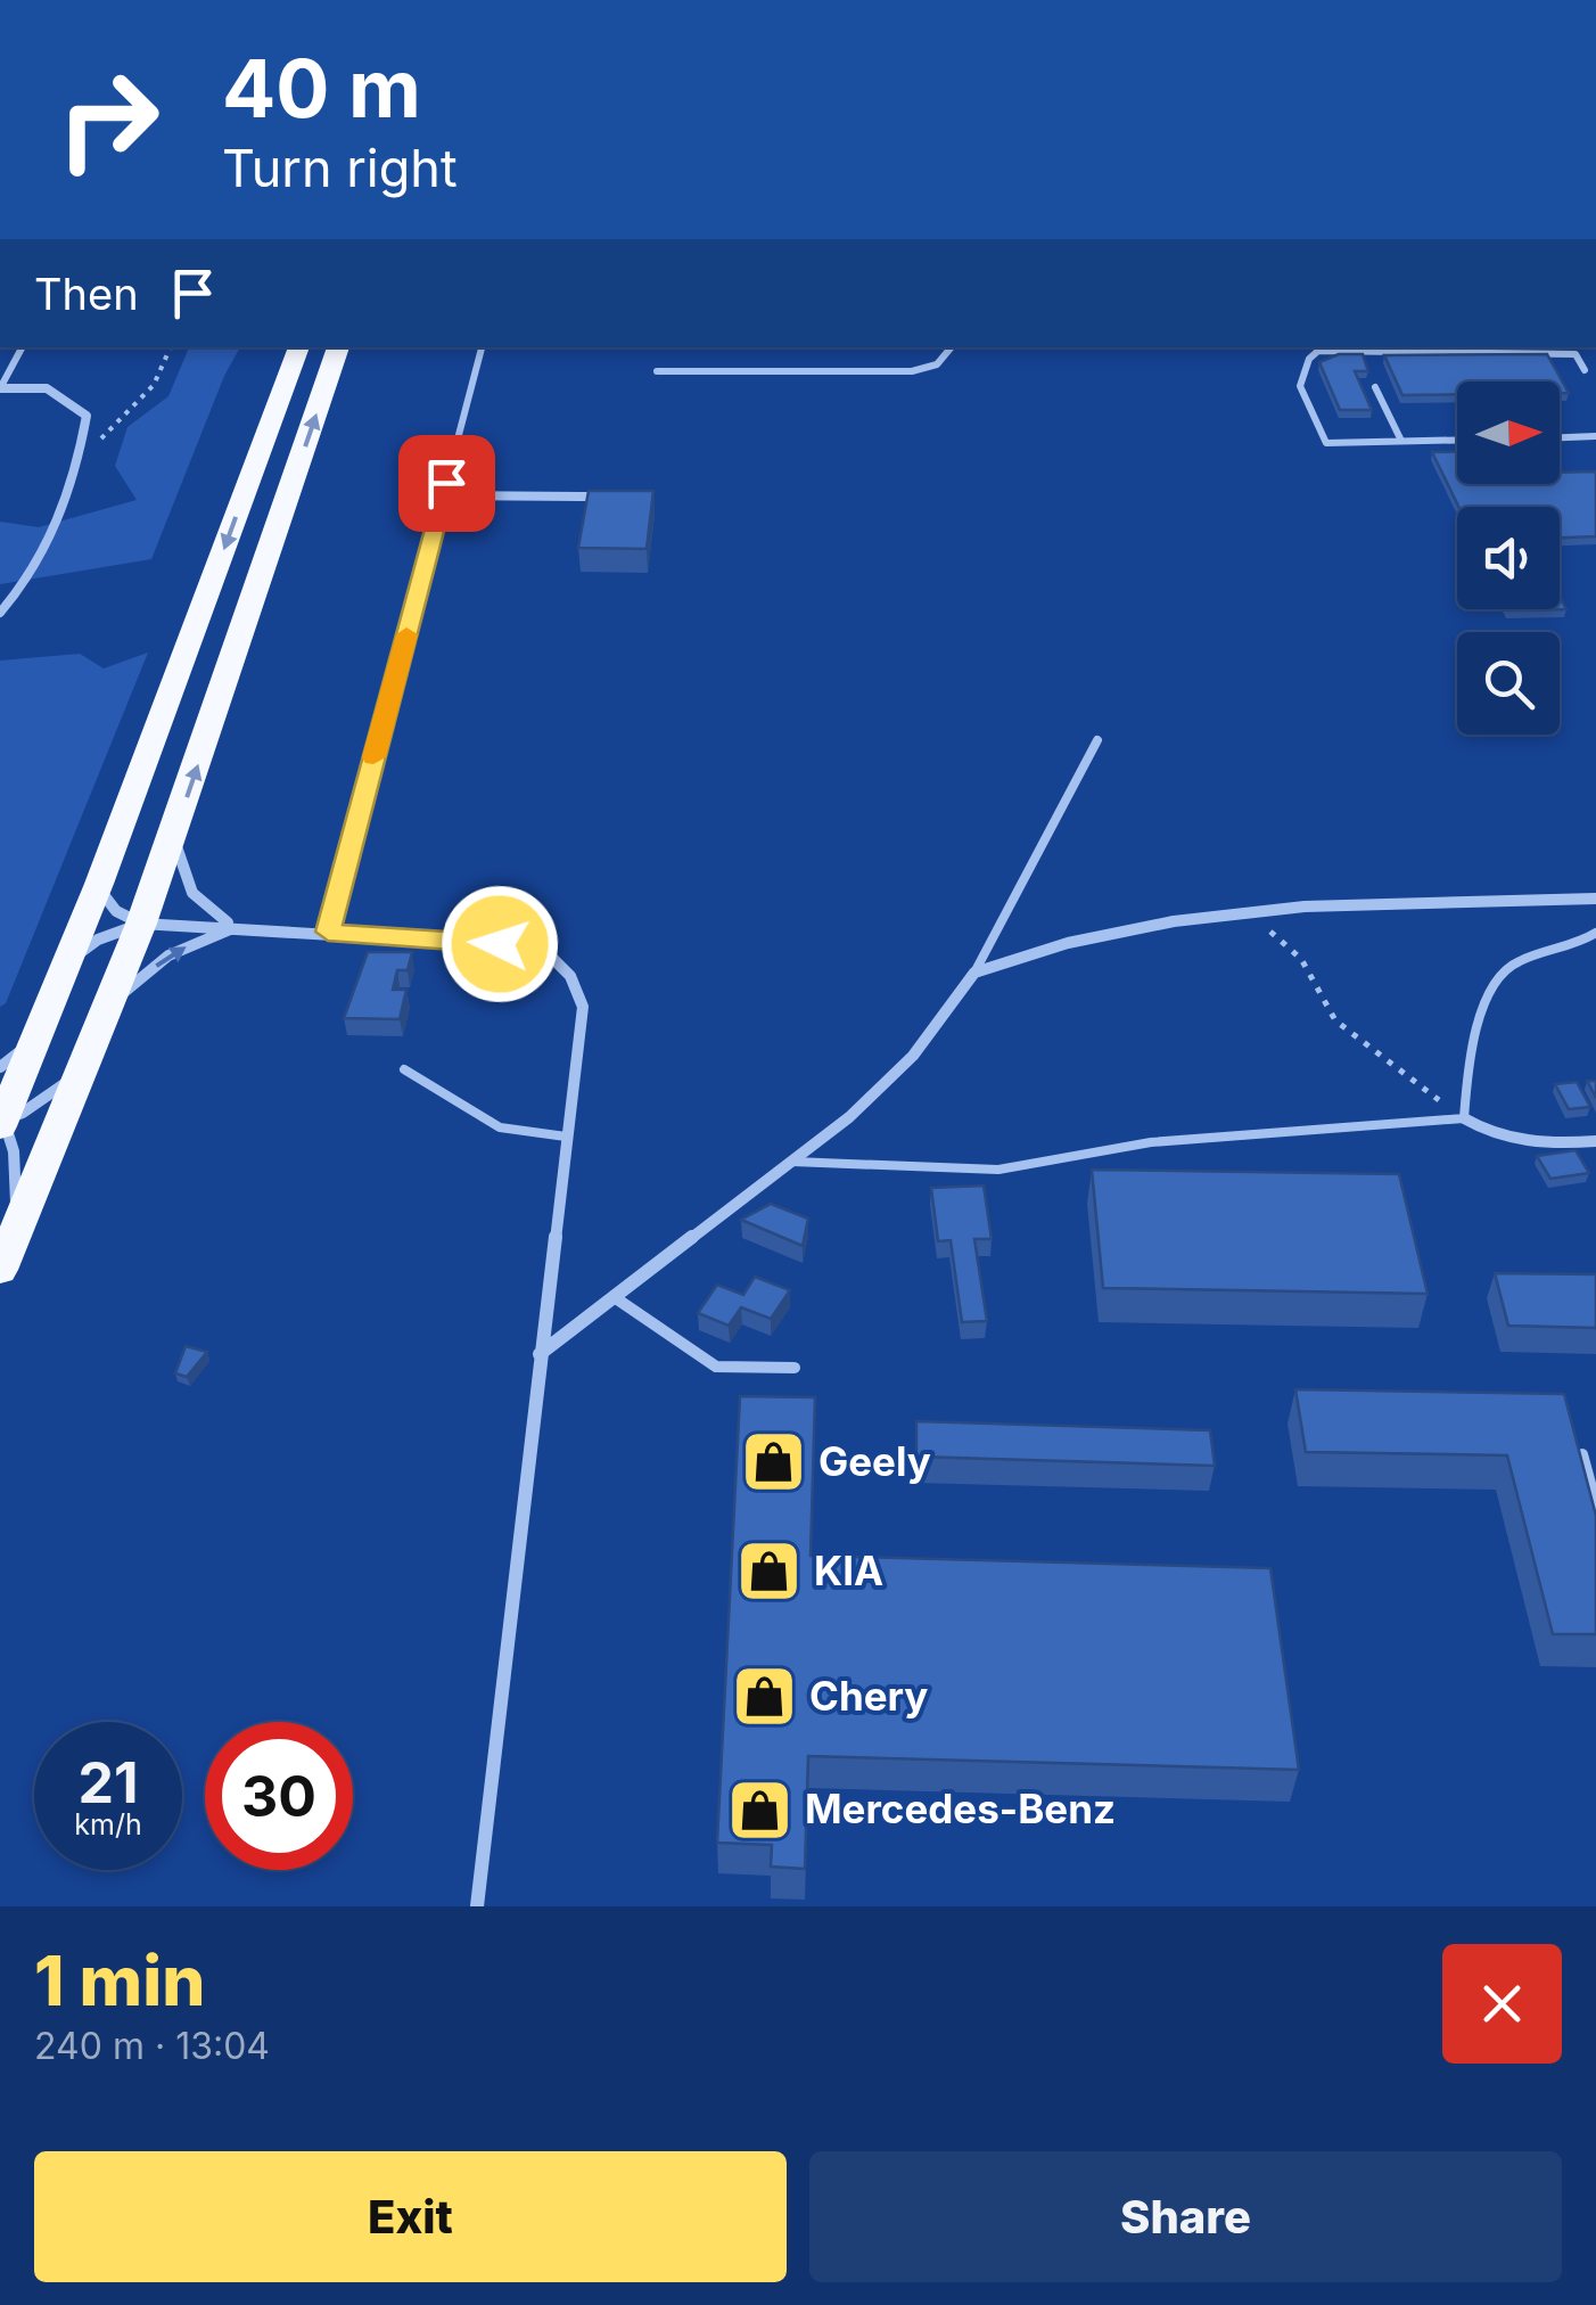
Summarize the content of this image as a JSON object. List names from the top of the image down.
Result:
{
  "places": {
    "shop": [
      "Geely",
      "KIA",
      "Chery",
      "Mercedes-Benz"
    ]
  },
  "north": "right",
  "page": {
    "turn": ["40 m", "Turn right"],
    "then": "Then",
    "speed": "21 km/h",
    "limit": "30",
    "heading": ["1 min", "240 m · 13:04"],
    "buttons": ["Exit", "Share"]
  }
}
